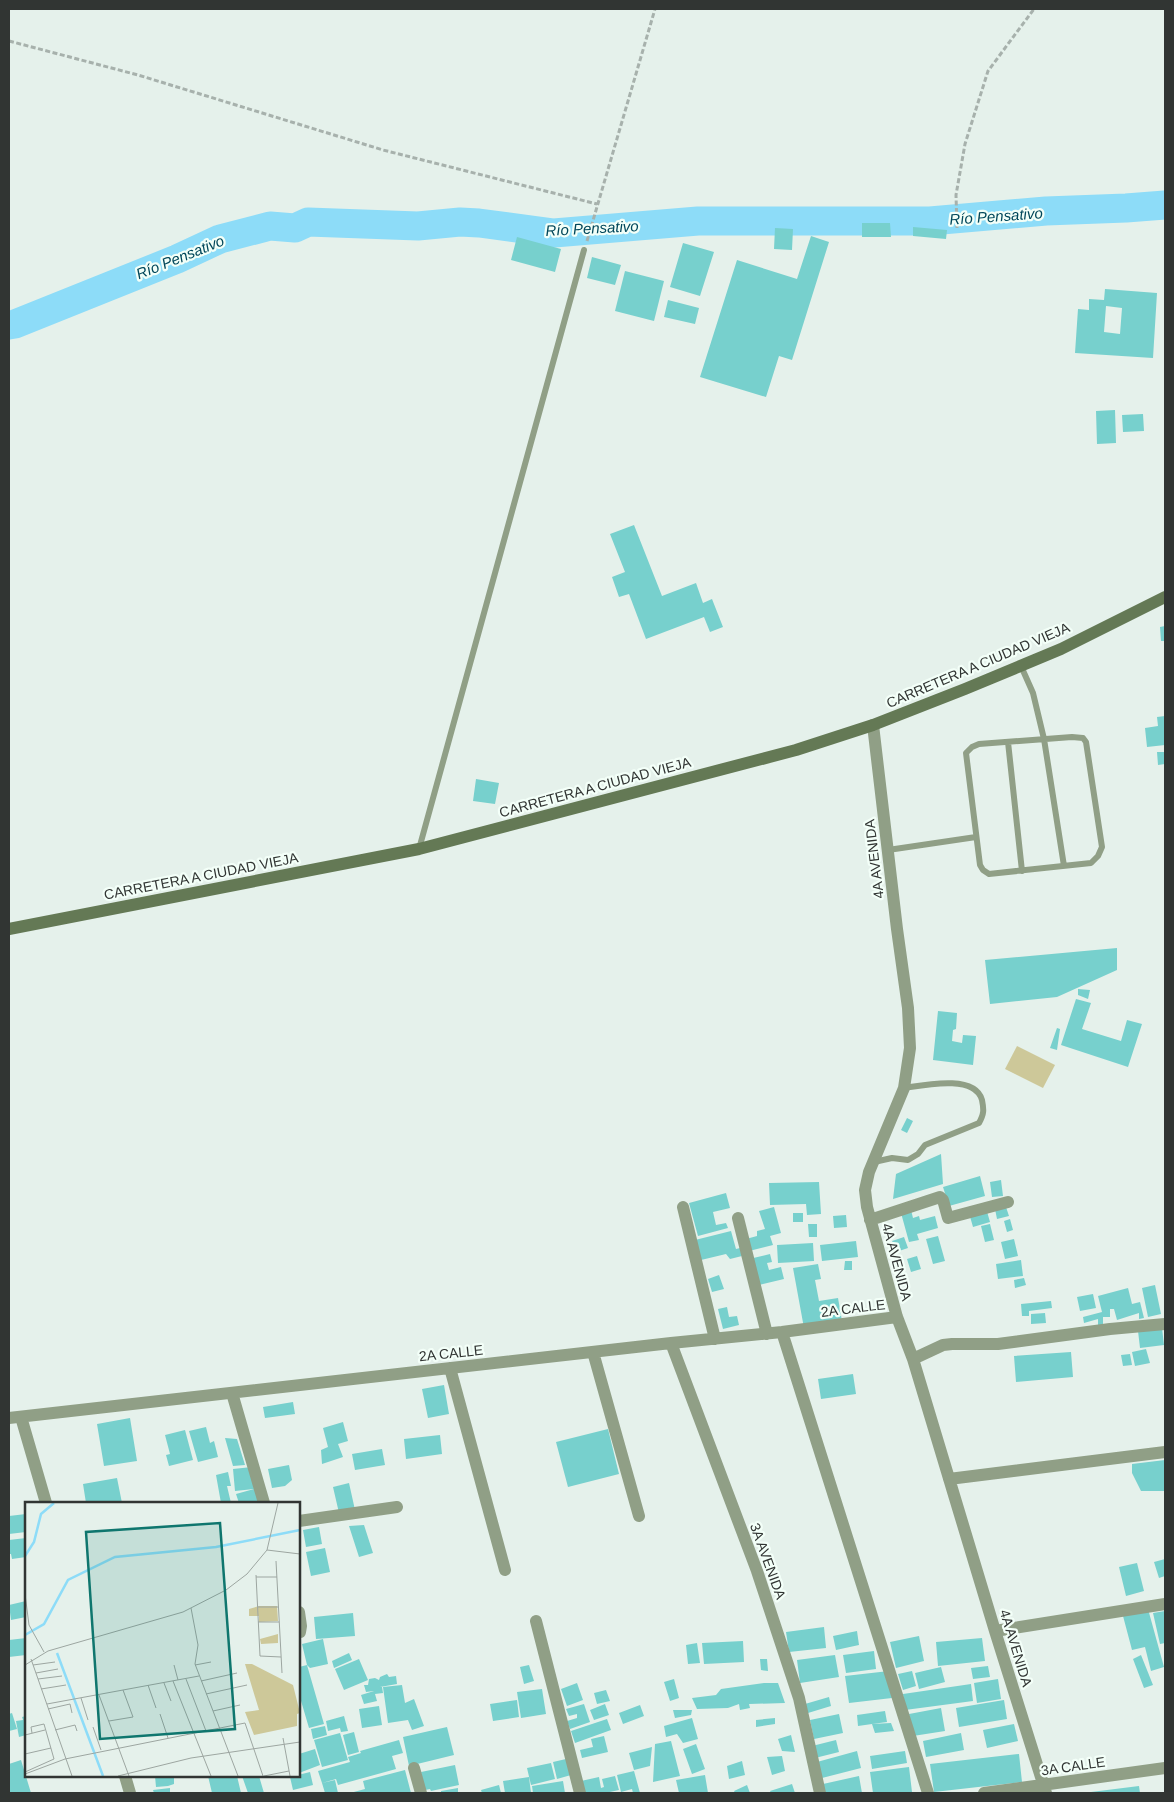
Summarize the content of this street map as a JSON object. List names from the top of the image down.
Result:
{
  "streets": {
    "main road": ["CARRETERA A CIUDAD VIEJA"],
    "street": [
      "4A AVENIDA",
      "2A CALLE",
      "3A AVENIDA",
      "3A CALLE"
    ]
  },
  "crossings": [
    ["CARRETERA A CIUDAD VIEJA", "4A AVENIDA"],
    ["4A AVENIDA", "2A CALLE"],
    ["4A AVENIDA", "3A CALLE"],
    ["2A CALLE", "3A AVENIDA"]
  ],
  "water": ["Río Pensativo"]
}
